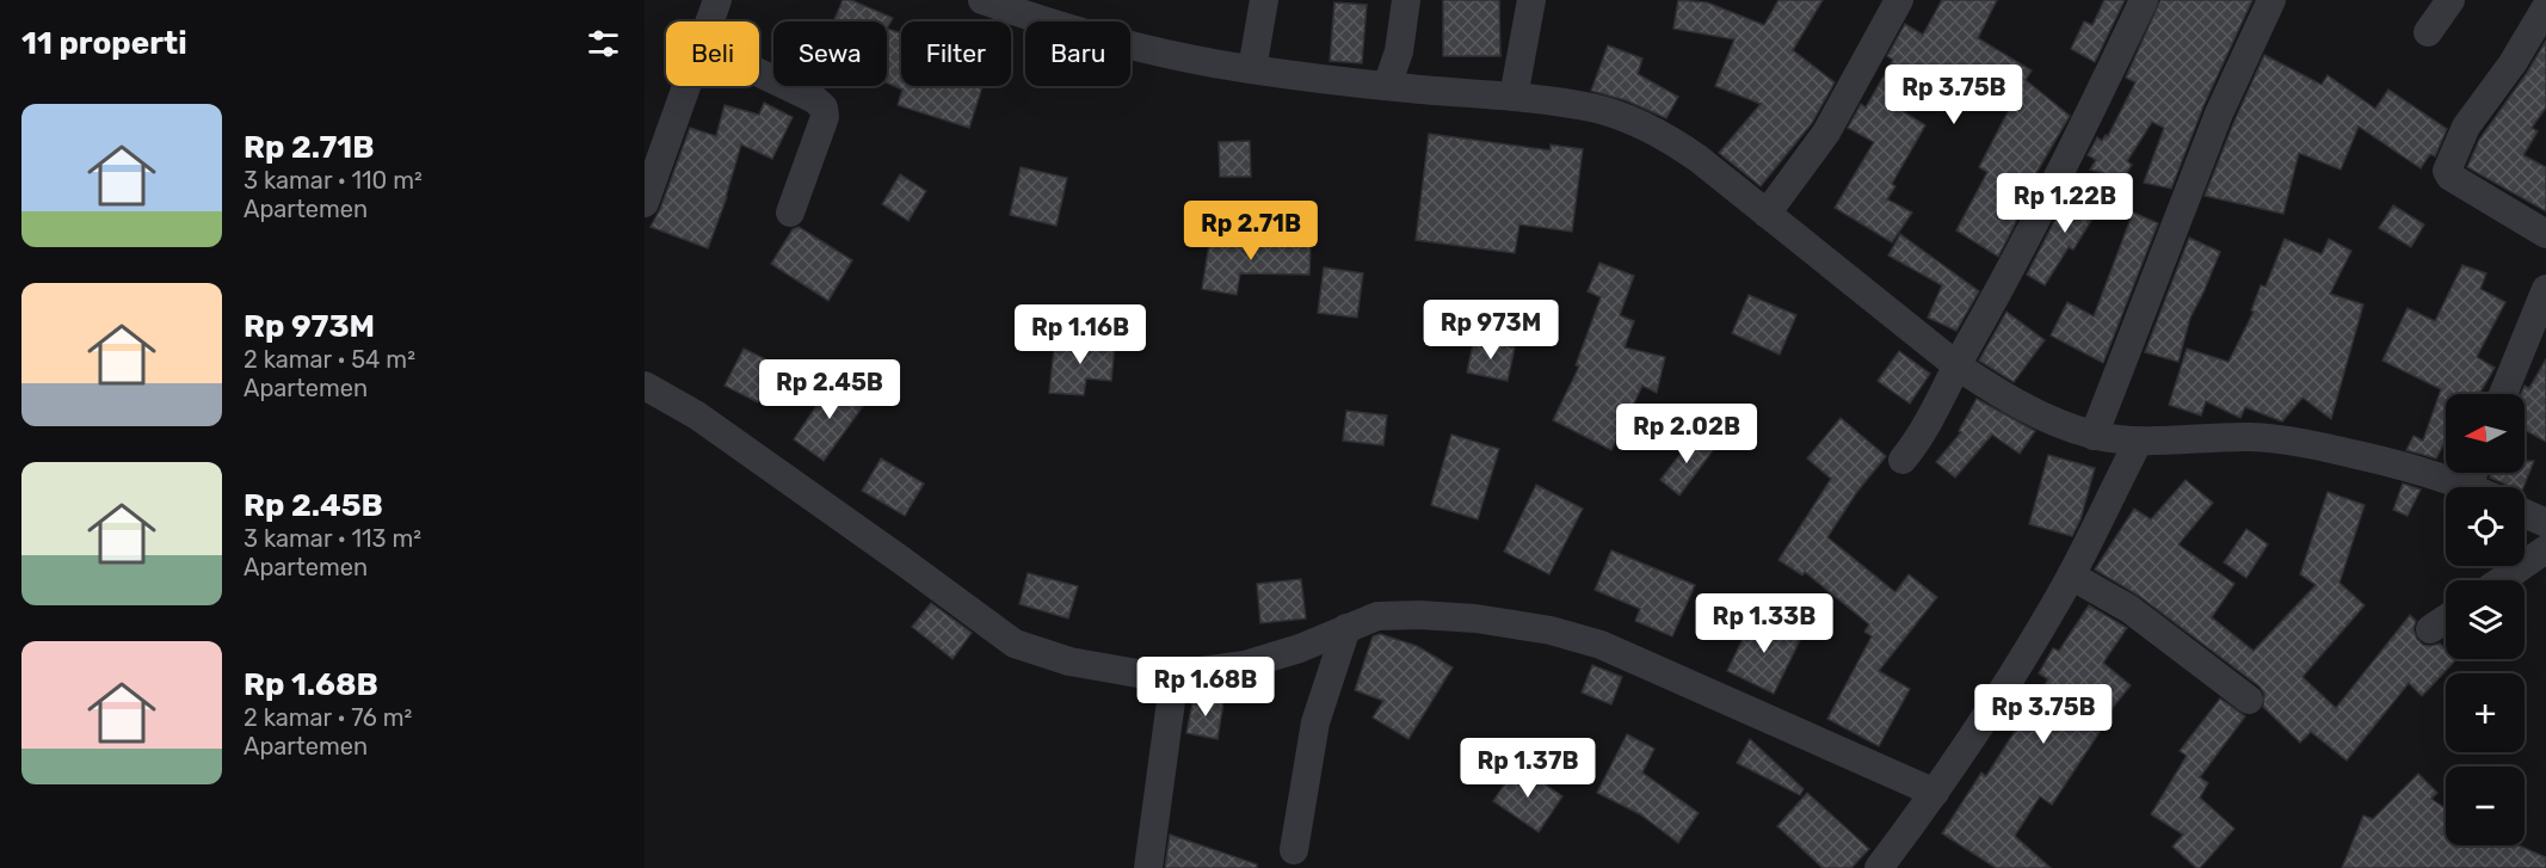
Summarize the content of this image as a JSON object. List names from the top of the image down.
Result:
{
  "north": "left",
  "page": {
    "heading": "11 properti",
    "chip": [
      "Beli",
      "Sewa",
      "Filter",
      "Baru"
    ],
    "price": [
      "Rp 3.75B",
      "Rp 1.22B",
      "Rp 2.71B",
      "Rp 973M",
      "Rp 1.16B",
      "Rp 2.45B",
      "Rp 2.02B",
      "Rp 1.33B",
      "Rp 1.68B",
      "Rp 3.75B",
      "Rp 1.37B"
    ],
    "list": [
      {
        "name": "Rp 2.71B",
        "note": "3 kamar · 110 m² · Apartemen"
      },
      {
        "name": "Rp 973M",
        "note": "2 kamar · 54 m² · Apartemen"
      },
      {
        "name": "Rp 2.45B",
        "note": "3 kamar · 113 m² · Apartemen"
      },
      {
        "name": "Rp 1.68B",
        "note": "2 kamar · 76 m² · Apartemen"
      }
    ],
    "map_buttons": ["+", "−"]
  }
}
